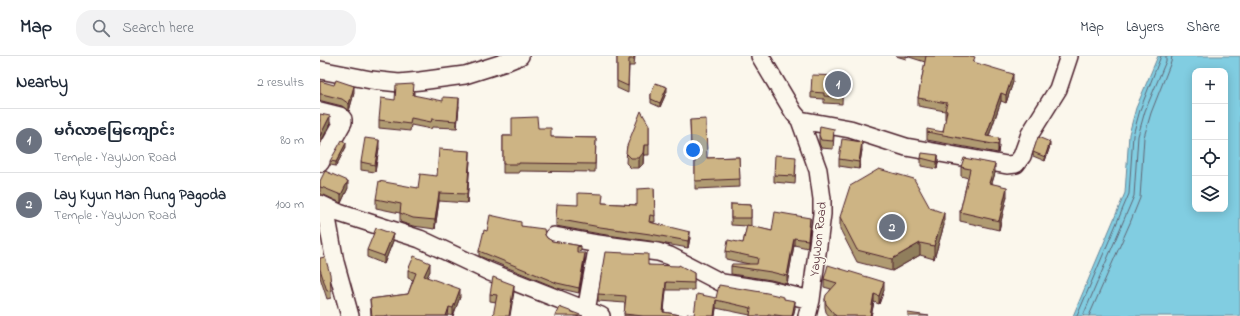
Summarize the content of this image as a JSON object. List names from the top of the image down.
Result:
{
  "streets": {
    "street": ["YayWon Road"]
  },
  "page": {
    "header": "Map",
    "search": "Search here",
    "nav": ["Map", "Layers", "Share"],
    "heading": ["Nearby", "2 results"],
    "map_buttons": ["+", "−"],
    "pins": ["1", "2"],
    "list": [
      {
        "mark": "1",
        "name": "မင်္ဂလာဧမြကျောင်း",
        "note": "Temple · YayWon Road",
        "value": "80 m"
      },
      {
        "mark": "2",
        "name": "Lay Kyun Man Aung Pagoda",
        "note": "Temple · YayWon Road",
        "value": "100 m"
      }
    ]
  }
}
